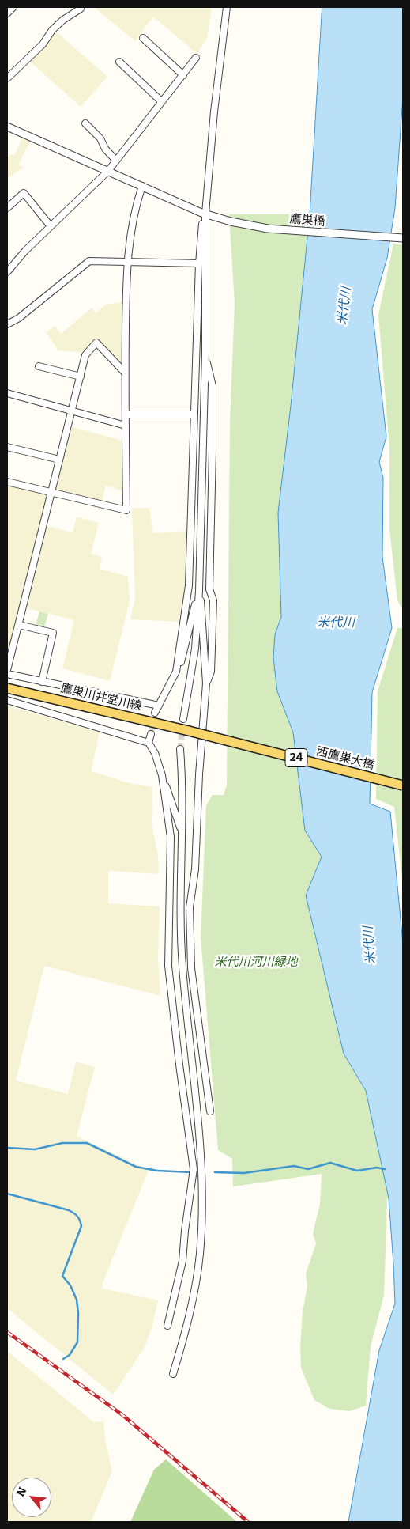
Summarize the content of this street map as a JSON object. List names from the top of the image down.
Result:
{
  "streets": {
    "main road": ["鷹巣川井堂川線", "24", "西鷹巣大橋"],
    "street": ["鷹巣橋"]
  },
  "crossings": [
    ["鷹巣川井堂川線", "西鷹巣大橋"]
  ],
  "water": ["米代川"],
  "parks": ["米代川河川緑地"],
  "north": "top left"
}
